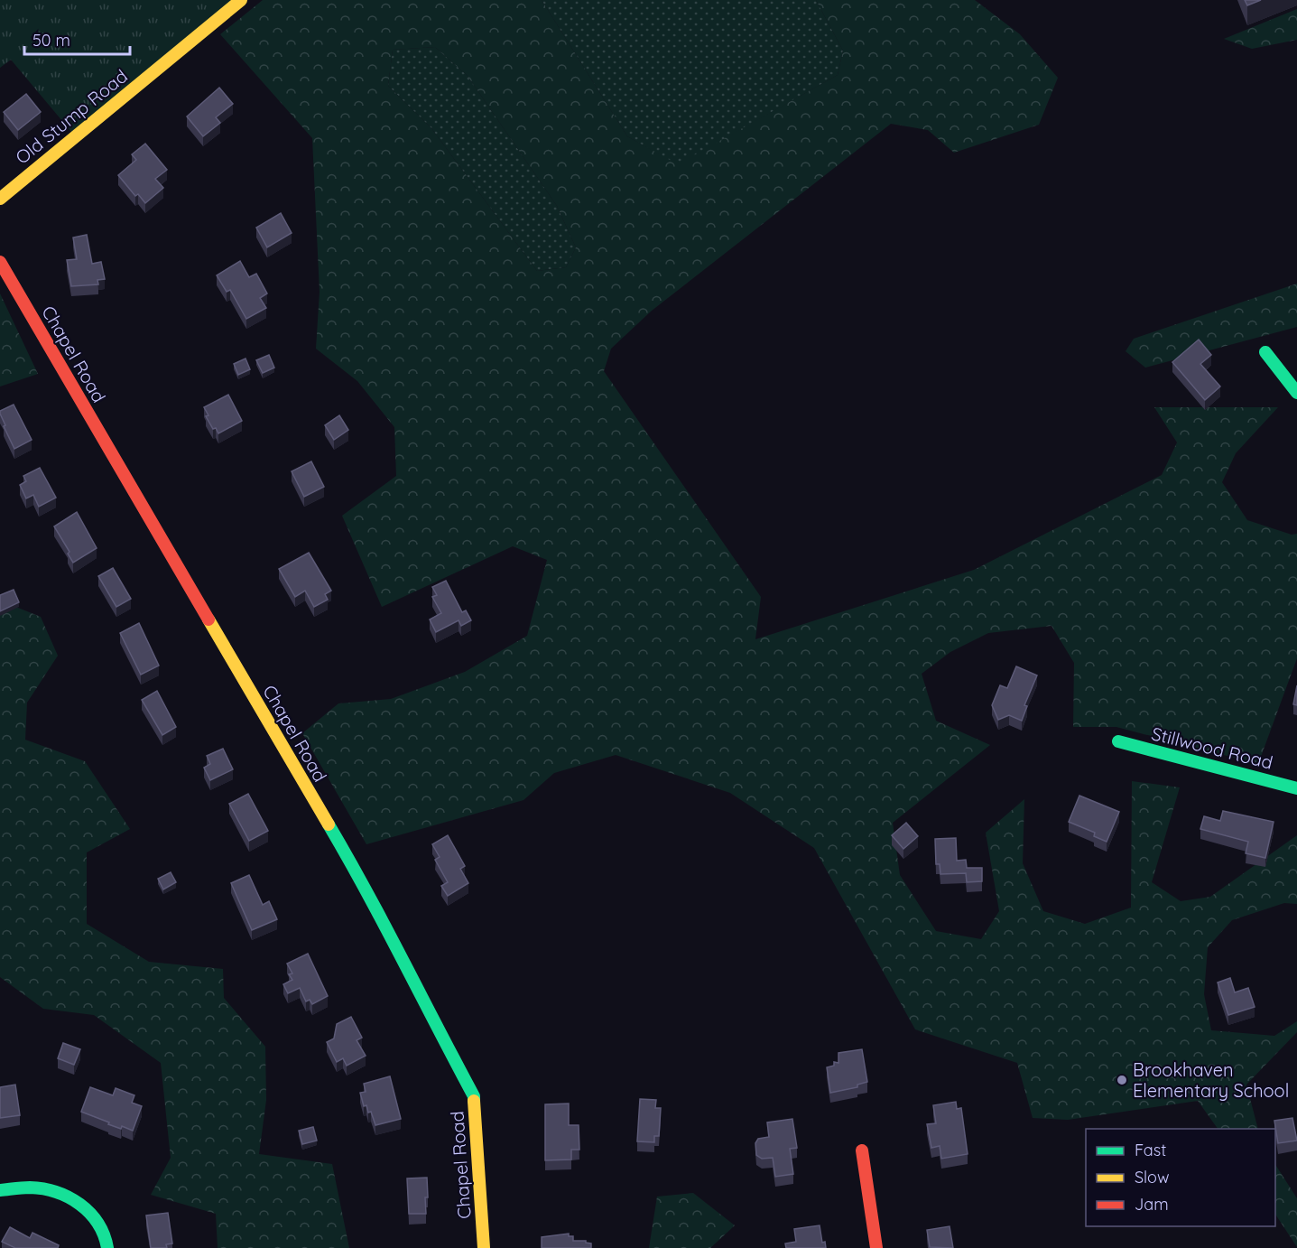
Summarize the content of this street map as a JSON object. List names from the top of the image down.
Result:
{
  "streets": {
    "street": ["Old Stump Road", "Chapel Road", "Stillwood Road"]
  },
  "places": ["Brookhaven Elementary School"],
  "legend": ["Fast", "Slow", "Jam"],
  "scale_bar": "50 m"
}
